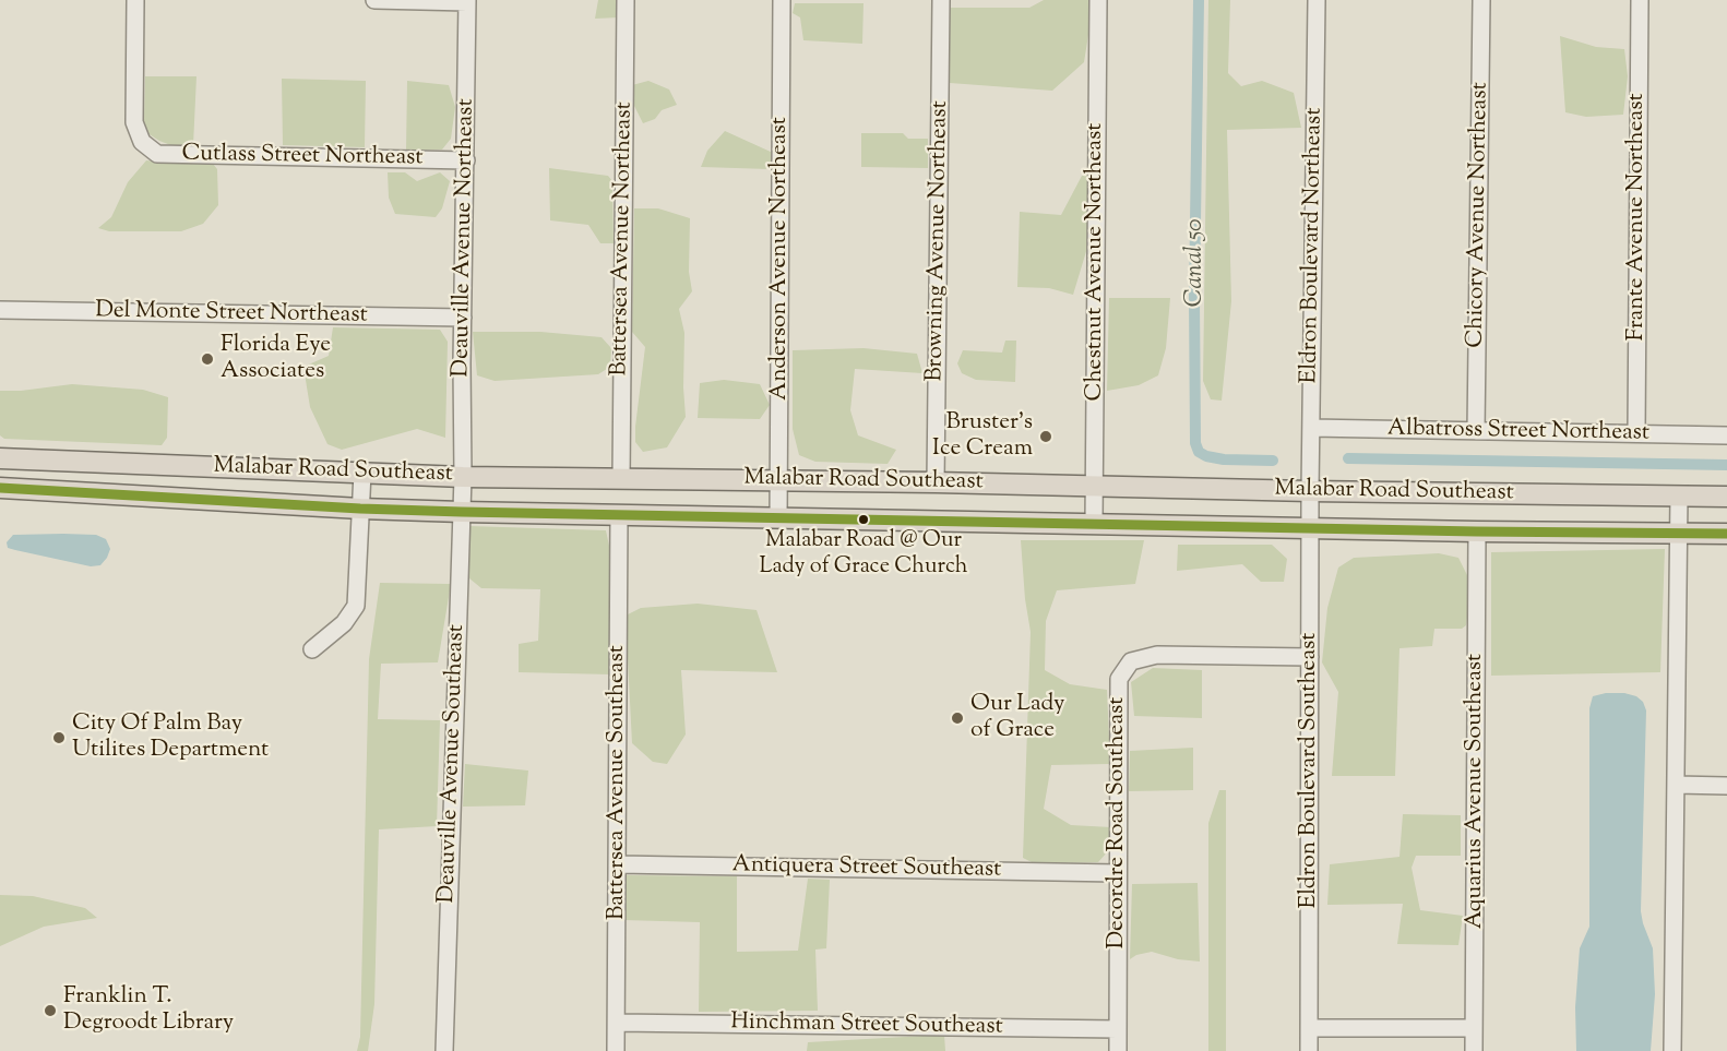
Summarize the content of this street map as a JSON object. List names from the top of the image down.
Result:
{
  "streets": {
    "main road": ["Malabar Road Southeast"],
    "street": [
      "Cutlass Street Northeast",
      "Chicory Avenue Northeast",
      "Frante Avenue Northeast",
      "Deauville Avenue Northeast",
      "Battersea Avenue Northeast",
      "Browning Avenue Northeast",
      "Eldron Boulevard Northeast",
      "Anderson Avenue Northeast",
      "Chestnut Avenue Northeast",
      "Del Monte Street Northeast",
      "Albatross Street Northeast",
      "Deauville Avenue Southeast",
      "Eldron Boulevard Southeast",
      "Battersea Avenue Southeast",
      "Aquarius Avenue Southeast",
      "Decordre Road Southeast",
      "Antiquera Street Southeast",
      "Hinchman Street Southeast"
    ]
  },
  "crossings": [
    ["Cutlass Street Northeast", "Deauville Avenue Northeast"],
    ["Chicory Avenue Northeast", "Albatross Street Northeast"],
    ["Frante Avenue Northeast", "Albatross Street Northeast"],
    ["Deauville Avenue Northeast", "Del Monte Street Northeast"],
    ["Deauville Avenue Northeast", "Malabar Road Southeast"],
    ["Deauville Avenue Northeast", "Deauville Avenue Southeast"],
    ["Battersea Avenue Northeast", "Malabar Road Southeast"],
    ["Browning Avenue Northeast", "Malabar Road Southeast"],
    ["Eldron Boulevard Northeast", "Albatross Street Northeast"],
    ["Eldron Boulevard Northeast", "Malabar Road Southeast"],
    ["Eldron Boulevard Northeast", "Eldron Boulevard Southeast"],
    ["Anderson Avenue Northeast", "Malabar Road Southeast"],
    ["Chestnut Avenue Northeast", "Malabar Road Southeast"],
    ["Malabar Road Southeast", "Deauville Avenue Southeast"],
    ["Malabar Road Southeast", "Eldron Boulevard Southeast"],
    ["Malabar Road Southeast", "Battersea Avenue Southeast"],
    ["Malabar Road Southeast", "Aquarius Avenue Southeast"],
    ["Eldron Boulevard Southeast", "Decordre Road Southeast"],
    ["Battersea Avenue Southeast", "Antiquera Street Southeast"],
    ["Battersea Avenue Southeast", "Hinchman Street Southeast"],
    ["Decordre Road Southeast", "Antiquera Street Southeast"],
    ["Decordre Road Southeast", "Hinchman Street Southeast"]
  ],
  "water": ["Canal 50"],
  "places": [
    "Florida Eye Associates",
    "Bruster's Ice Cream",
    "Malabar Road @ Our Lady of Grace Church",
    "Our Lady of Grace",
    "City Of Palm Bay Utilites Department",
    "Franklin T. Degroodt Library"
  ]
}
